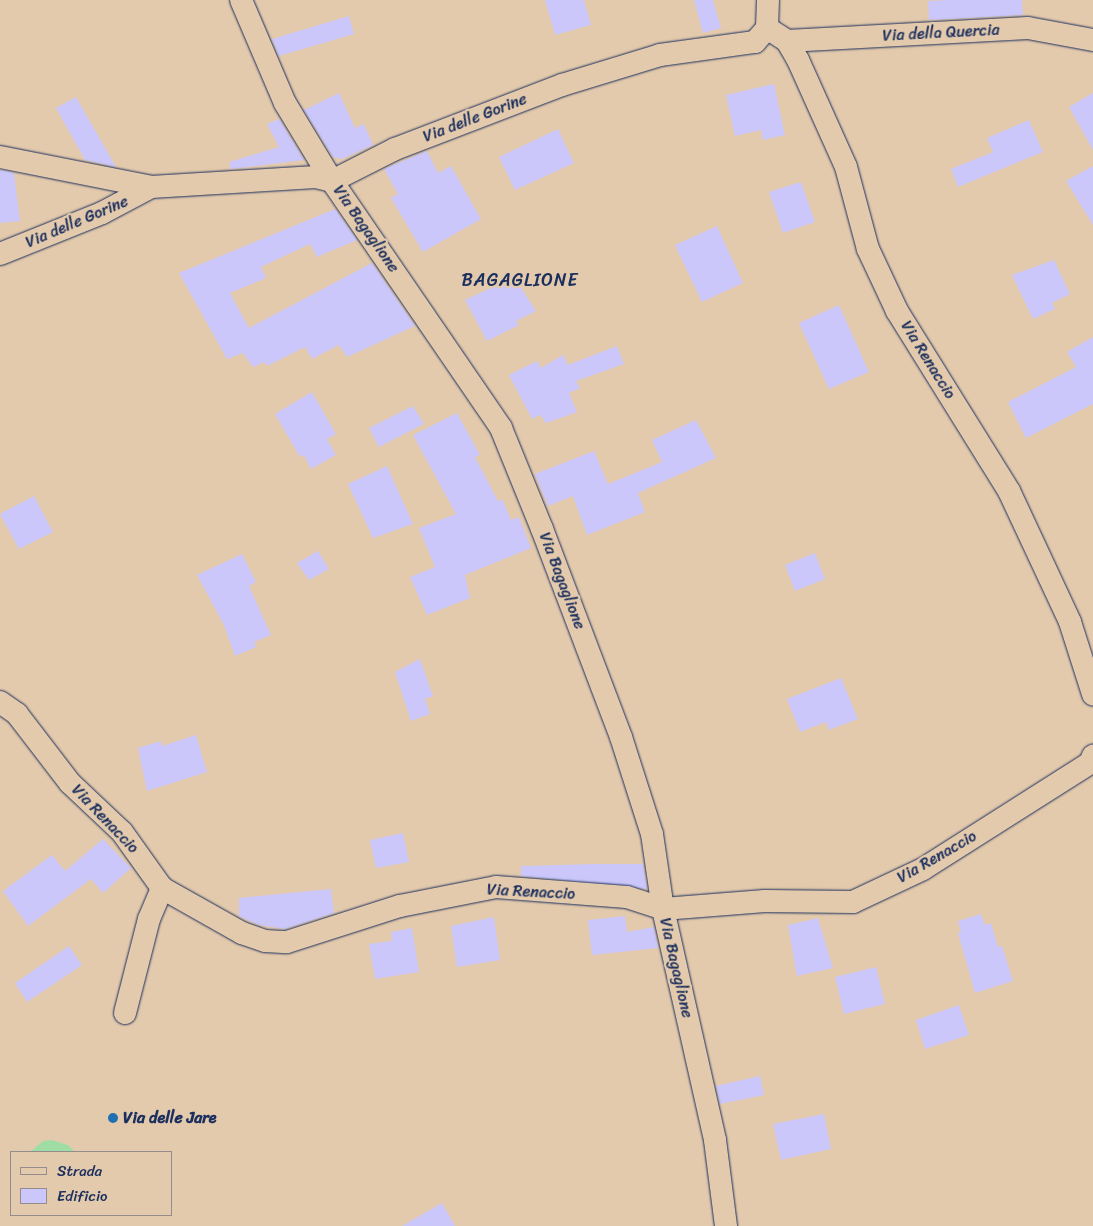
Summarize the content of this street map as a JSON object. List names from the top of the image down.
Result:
{
  "streets": {
    "street": [
      "Via della Quercia",
      "Via delle Gorine",
      "Via Bagaglione",
      "Via Renaccio"
    ]
  },
  "crossings": [
    ["Via della Quercia", "Via Renaccio"],
    ["Via delle Gorine", "Via Bagaglione"],
    ["Via Bagaglione", "Via Renaccio"]
  ],
  "districts": ["BAGAGLIONE"],
  "places": ["Via delle Jare"],
  "legend": ["Strada", "Edificio"]
}
